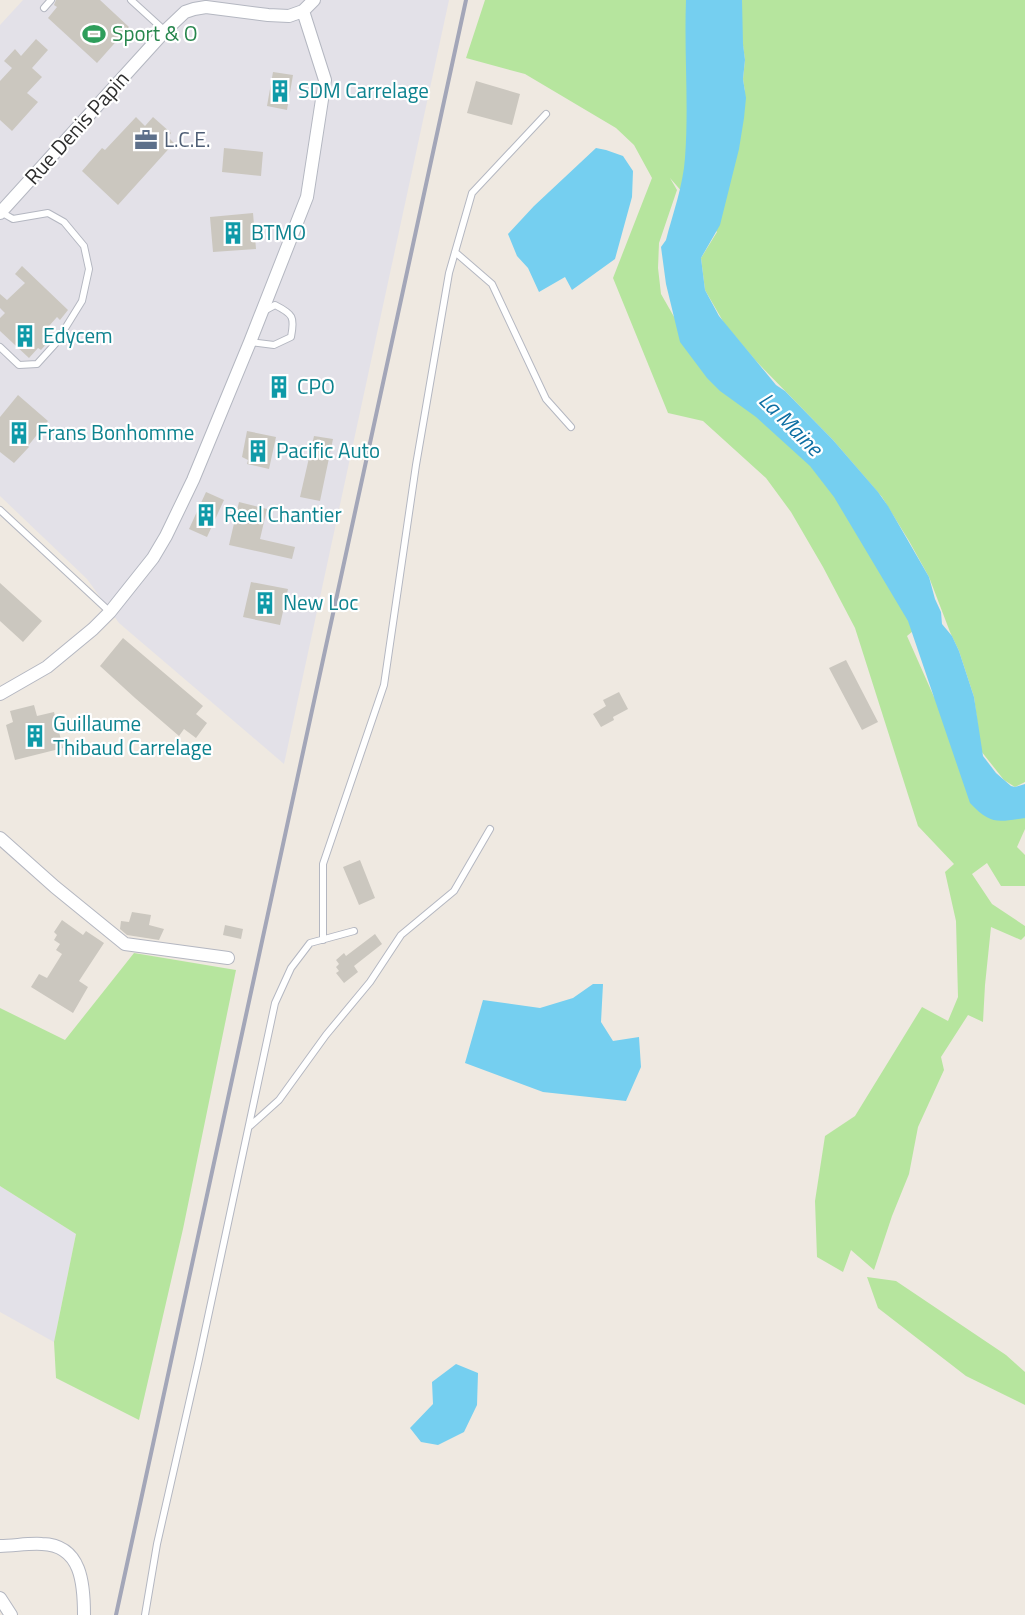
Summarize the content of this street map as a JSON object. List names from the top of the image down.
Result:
{
  "streets": {
    "street": ["Rue Denis Papin"]
  },
  "water": ["La Maine"],
  "places": {
    "sports": ["Sport & O"],
    "building": [
      "SDM Carrelage",
      "BTMO",
      "Edycem",
      "CPO",
      "Frans Bonhomme",
      "Pacific Auto",
      "Reel Chantier",
      "New Loc",
      "Guillaume Thibaud Carrelage"
    ],
    "office": ["L.C.E."]
  }
}
